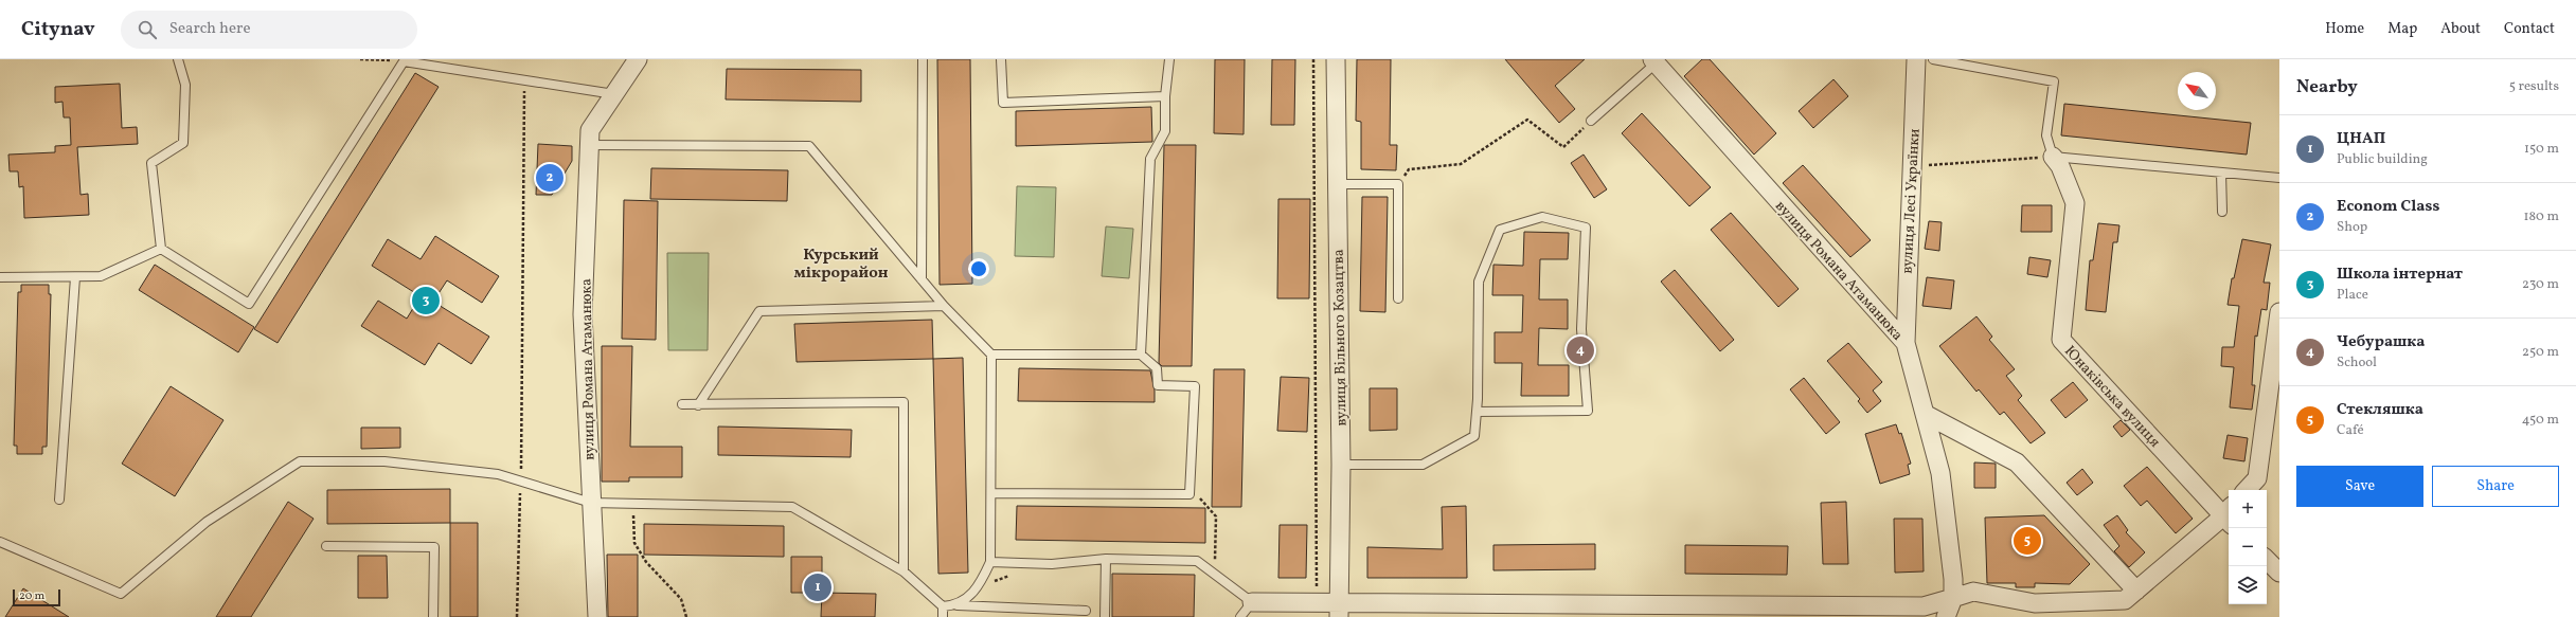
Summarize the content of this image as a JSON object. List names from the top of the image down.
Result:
{
  "streets": {
    "street": [
      "вулиця Лесі Українки",
      "вулиця Романа Атаманюка",
      "вулиця Вільного Козацтва",
      "Юнаківська вулиця"
    ]
  },
  "crossings": [
    ["вулиця Лесі Українки", "вулиця Романа Атаманюка"]
  ],
  "districts": ["Курський мікрорайон"],
  "scale_bar": "20 m",
  "north": "top left",
  "page": {
    "header": "Citynav",
    "search": "Search here",
    "nav": [
      "Home",
      "Map",
      "About",
      "Contact"
    ],
    "heading": ["Nearby", "5 results"],
    "list": [
      {
        "mark": "1",
        "name": "ЦНАП",
        "note": "Public building",
        "value": "150 m"
      },
      {
        "mark": "2",
        "name": "Econom Class",
        "note": "Shop",
        "value": "180 m"
      },
      {
        "mark": "3",
        "name": "Школа інтернат",
        "note": "Place",
        "value": "230 m"
      },
      {
        "mark": "4",
        "name": "Чебурашка",
        "note": "School",
        "value": "250 m"
      },
      {
        "mark": "5",
        "name": "Стекляшка",
        "note": "Café",
        "value": "450 m"
      }
    ],
    "pins": [
      "2",
      "3",
      "4",
      "5",
      "1"
    ],
    "buttons": ["Save", "Share"],
    "map_buttons": ["+", "−"],
    "scale": "20 m"
  }
}
